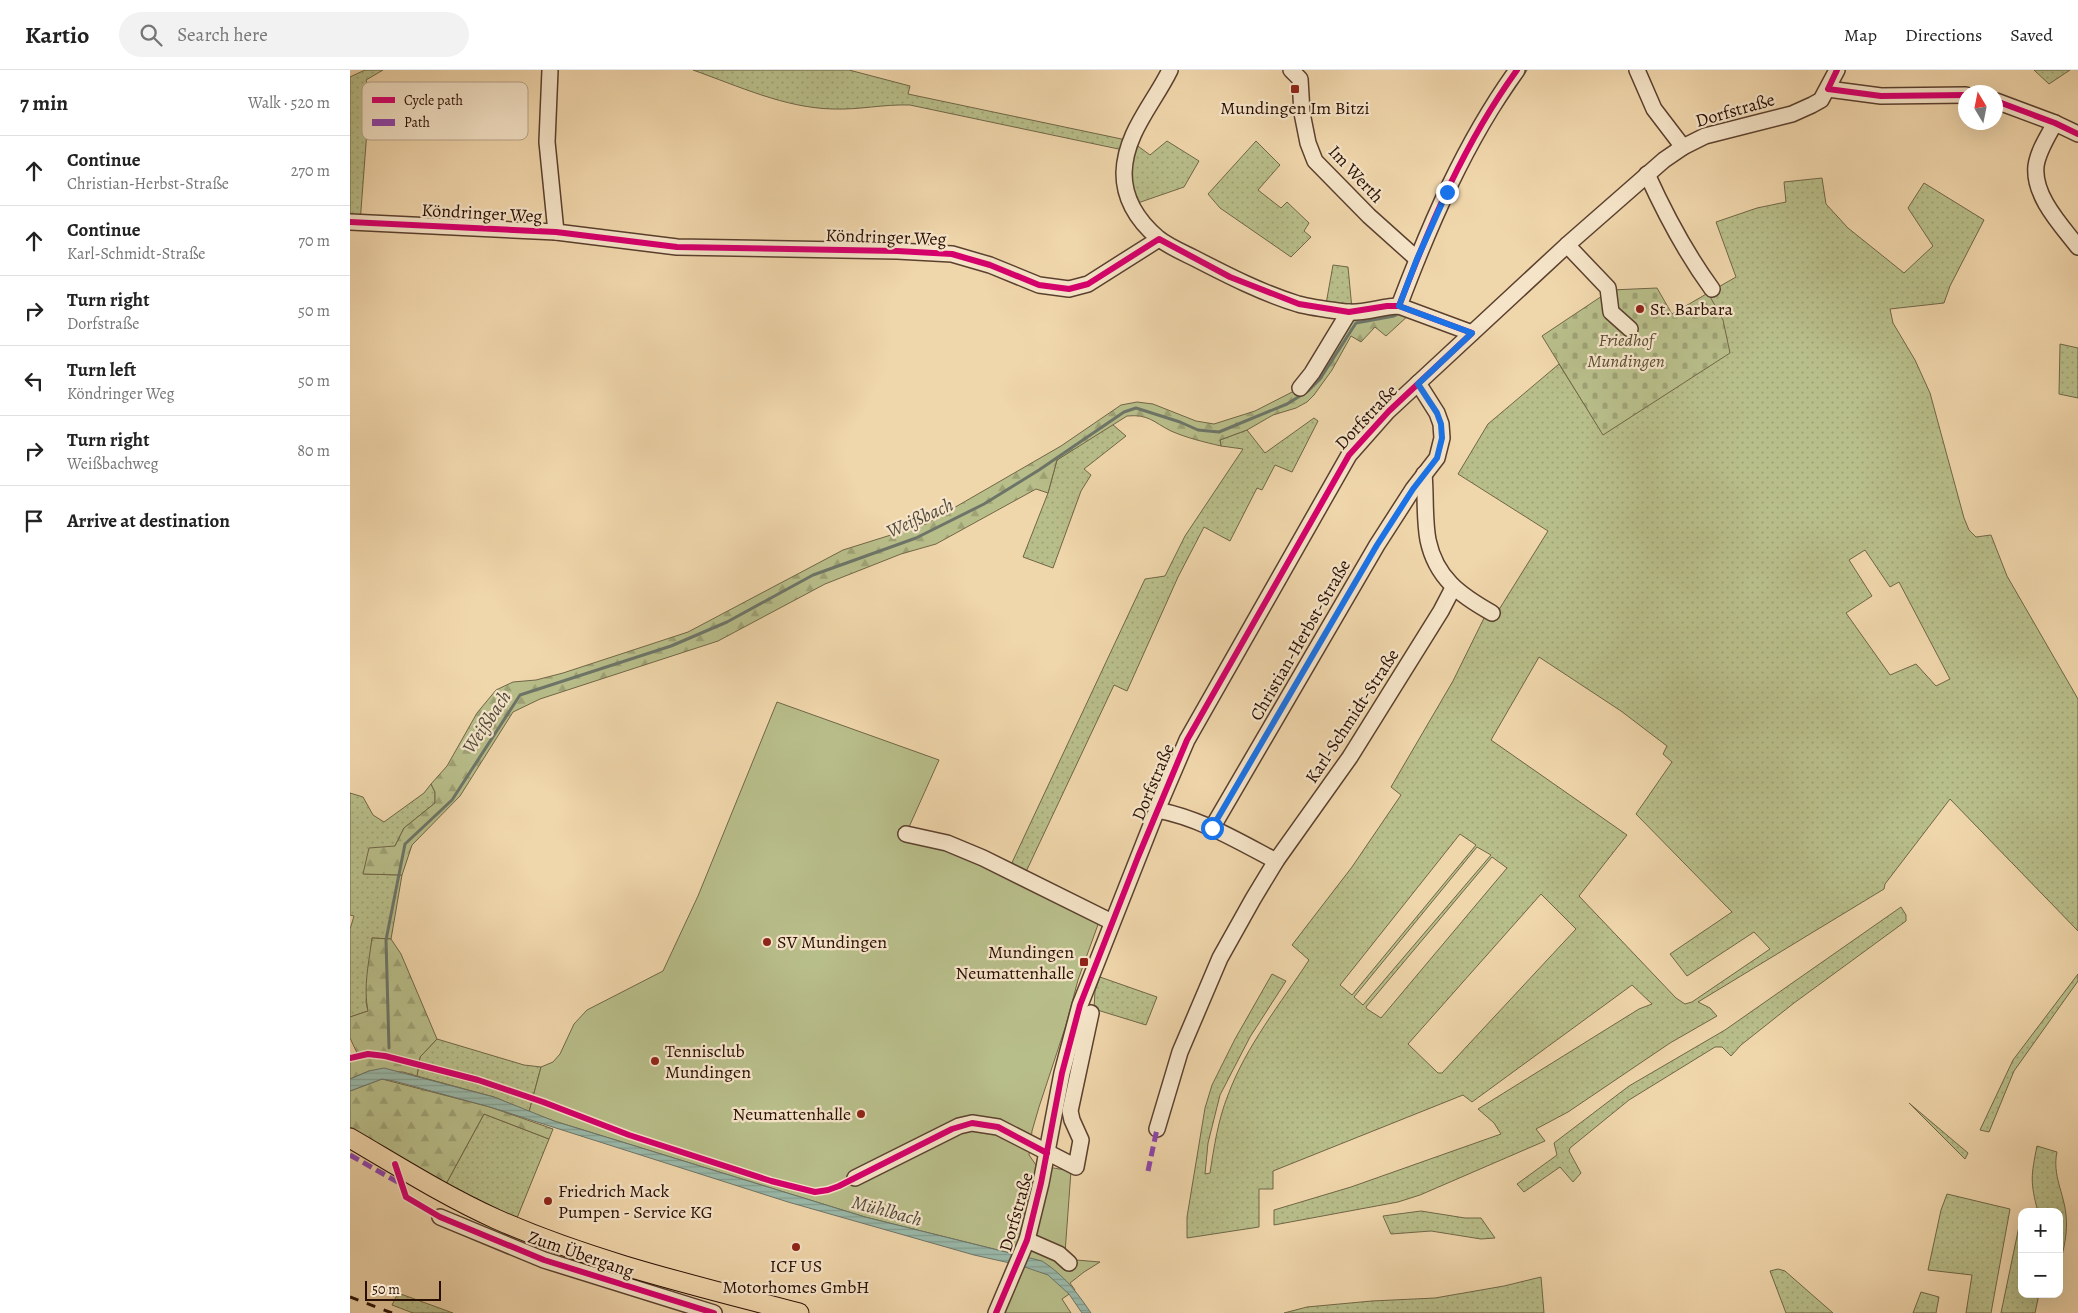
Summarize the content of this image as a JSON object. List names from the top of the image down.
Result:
{
  "streets": {
    "street": [
      "Dorfstraße",
      "Im Werth",
      "Köndringer Weg",
      "Christian-Herbst-Straße",
      "Karl-Schmidt-Straße",
      "Zum Übergang"
    ]
  },
  "water": ["Weißbach", "Mühlbach"],
  "parks": ["Friedhof Mundingen"],
  "places": {
    "transit": ["Mundingen Im Bitzi", "Mundingen Neumattenhalle"],
    "other": [
      "St. Barbara",
      "SV Mundingen",
      "Tennisclub Mundingen",
      "Neumattenhalle",
      "Friedrich Mack Pumpen - Service KG",
      "ICF US Motorhomes GmbH"
    ]
  },
  "legend": ["Cycle path", "Path"],
  "scale_bar": "50 m",
  "north": "top",
  "page": {
    "header": "Kartio",
    "search": "Search here",
    "nav": ["Map", "Directions", "Saved"],
    "heading": ["7 min", "Walk · 520 m"],
    "list": [
      ["Continue", "Christian-Herbst-Straße", "270 m"],
      ["Continue", "Karl-Schmidt-Straße", "70 m"],
      ["Turn right", "Dorfstraße", "50 m"],
      ["Turn left", "Köndringer Weg", "50 m"],
      ["Turn right", "Weißbachweg", "80 m"],
      "Arrive at destination"
    ],
    "map_buttons": ["+", "−"],
    "scale": "50 m"
  }
}
